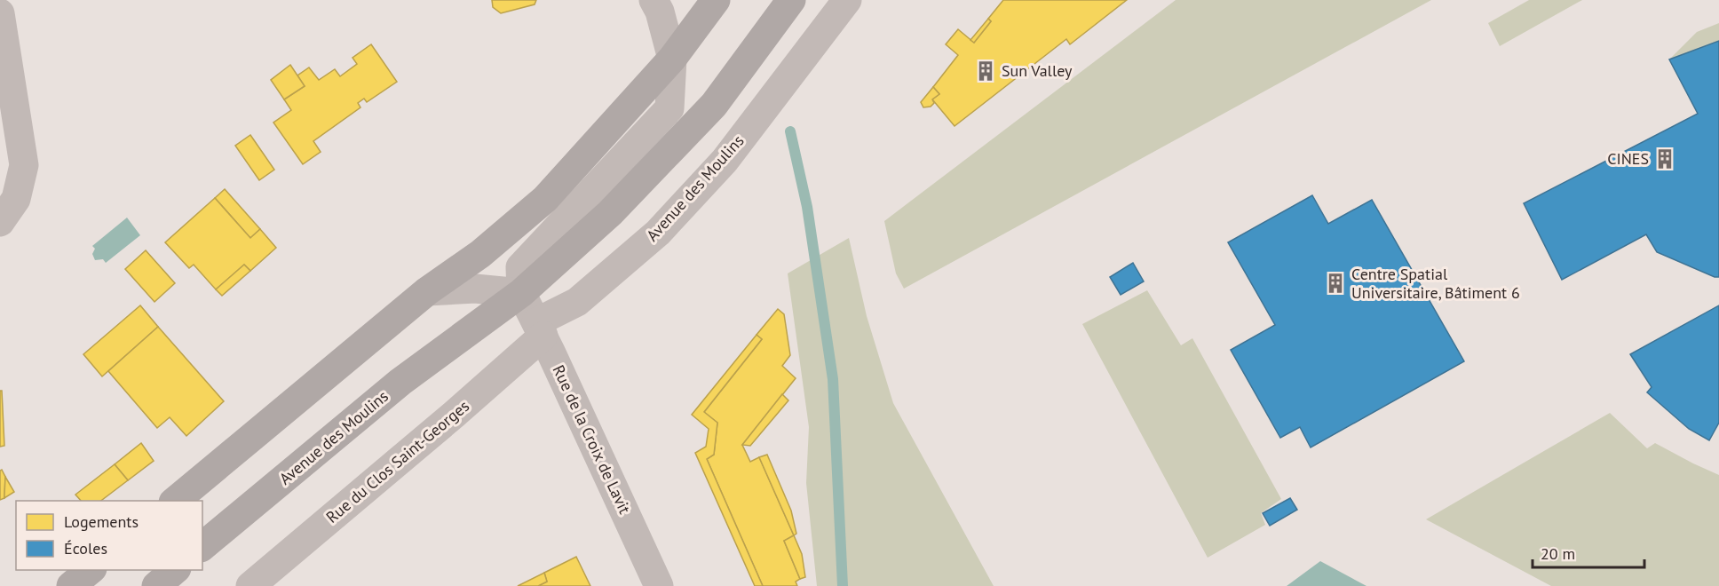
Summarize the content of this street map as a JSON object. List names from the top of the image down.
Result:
{
  "streets": {
    "main road": ["Avenue des Moulins"],
    "street": ["Rue de la Croix de Lavit", "Rue du Clos Saint-Georges"]
  },
  "crossings": [
    ["Avenue des Moulins", "Rue de la Croix de Lavit"],
    ["Avenue des Moulins", "Rue du Clos Saint-Georges"],
    ["Rue de la Croix de Lavit", "Rue du Clos Saint-Georges"]
  ],
  "places": {
    "building": ["Sun Valley", "CINES", "Centre Spatial Universitaire, Bâtiment 6"]
  },
  "legend": ["Logements", "Écoles"],
  "scale_bar": "20 m"
}
